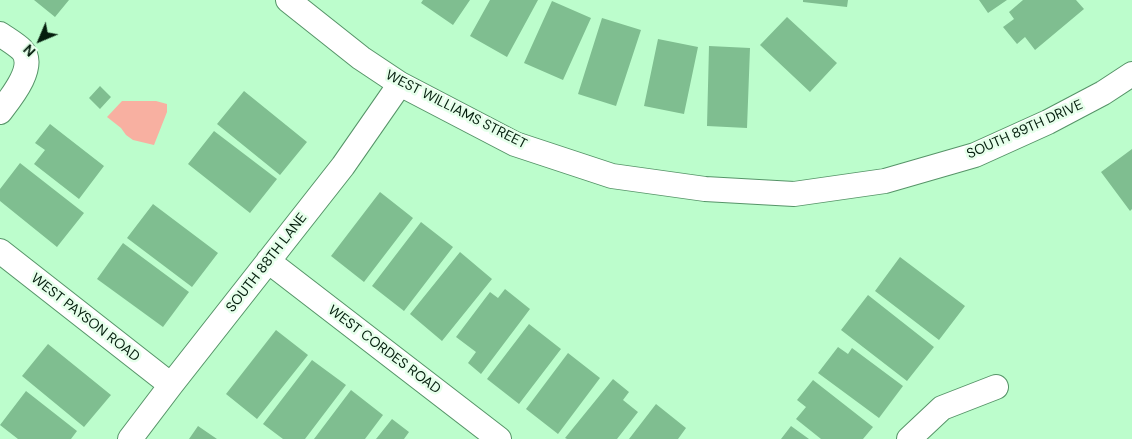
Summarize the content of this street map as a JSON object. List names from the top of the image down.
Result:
{
  "streets": {
    "street": [
      "WEST WILLIAMS STREET",
      "SOUTH 89TH DRIVE",
      "SOUTH 88TH LANE",
      "WEST PAYSON ROAD",
      "WEST CORDES ROAD"
    ]
  },
  "crossings": [
    ["WEST WILLIAMS STREET", "SOUTH 89TH DRIVE"],
    ["WEST WILLIAMS STREET", "SOUTH 88TH LANE"],
    ["SOUTH 88TH LANE", "WEST PAYSON ROAD"],
    ["SOUTH 88TH LANE", "WEST CORDES ROAD"]
  ],
  "north": "bottom left"
}
